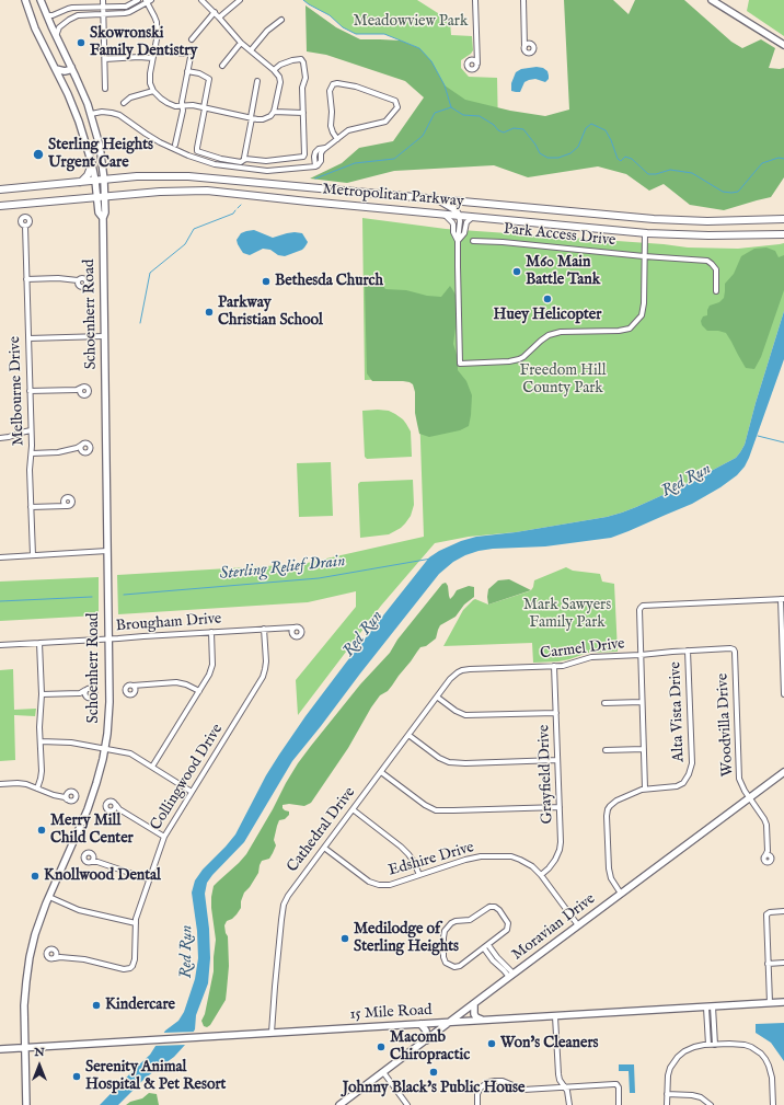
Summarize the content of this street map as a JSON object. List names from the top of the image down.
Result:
{
  "streets": {
    "main road": [
      "Metropolitan Parkway",
      "Schoenherr Road",
      "Moravian Drive",
      "15 Mile Road"
    ],
    "street": [
      "Park Access Drive",
      "Melbourne Drive",
      "Brougham Drive",
      "Carmel Drive",
      "Alta Vista Drive",
      "Woodvilla Drive",
      "Grayfield Drive",
      "Collingwood Drive",
      "Cathedral Drive",
      "Edshire Drive"
    ]
  },
  "crossings": [
    ["Metropolitan Parkway", "Schoenherr Road"],
    ["Schoenherr Road", "Brougham Drive"],
    ["Schoenherr Road", "15 Mile Road"],
    ["Brougham Drive", "Collingwood Drive"],
    ["Carmel Drive", "Alta Vista Drive"],
    ["Carmel Drive", "Woodvilla Drive"],
    ["Carmel Drive", "Grayfield Drive"],
    ["Carmel Drive", "Cathedral Drive"],
    ["Alta Vista Drive", "Moravian Drive"],
    ["Woodvilla Drive", "Moravian Drive"],
    ["Grayfield Drive", "Edshire Drive"],
    ["Cathedral Drive", "Edshire Drive"],
    ["Cathedral Drive", "15 Mile Road"],
    ["Edshire Drive", "Moravian Drive"],
    ["Moravian Drive", "15 Mile Road"]
  ],
  "water": ["Red Run", "Sterling Relief Drain"],
  "parks": ["Meadowview Park", "Freedom Hill County Park", "Mark Sawyers Family Park"],
  "places": [
    "Skowronski Family Dentistry",
    "Sterling Heights Urgent Care",
    "M60 Main Battle Tank",
    "Bethesda Church",
    "Huey Helicopter",
    "Parkway Christian School",
    "Merry Mill Child Center",
    "Knollwood Dental",
    "Medilodge of Sterling Heights",
    "Kindercare",
    "Won's Cleaners",
    "Macomb Chiropractic",
    "Johnny Black's Public House",
    "Serenity Animal Hospital & Pet Resort"
  ],
  "north": "top"
}
